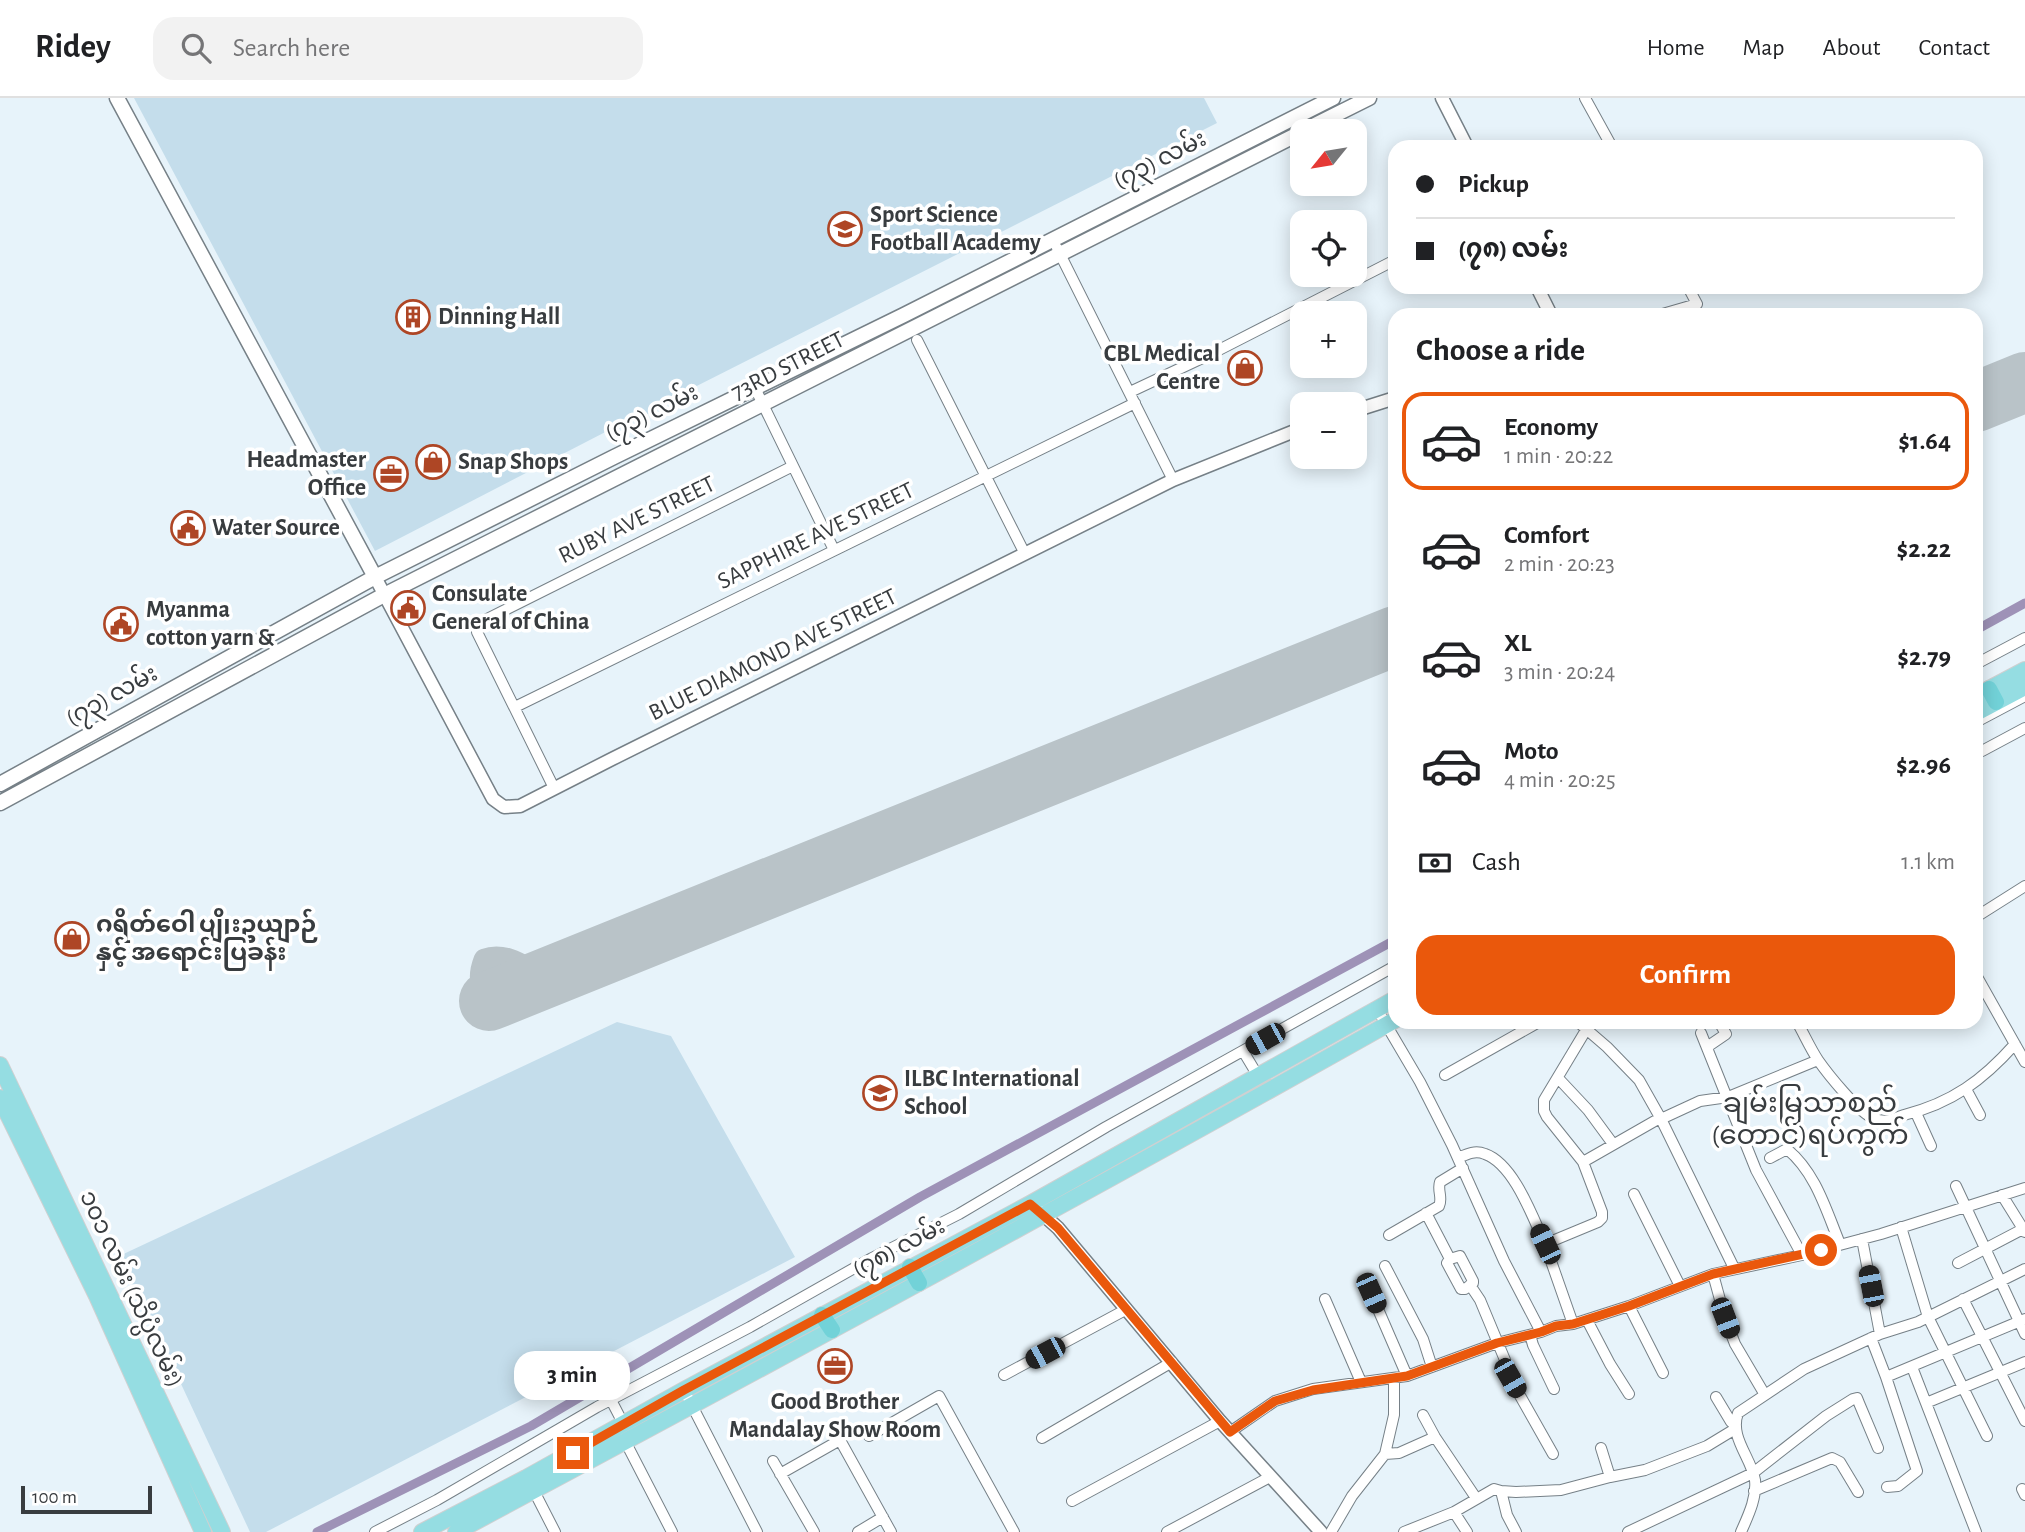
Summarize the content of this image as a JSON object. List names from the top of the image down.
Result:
{
  "streets": {
    "main road": [
      "(၇၃) လမ်း",
      "73RD STREET",
      "(၇၈) လမ်း",
      "၁၀၁ လမ်း (သိပ္ပံလမ်း)"
    ],
    "street": ["RUBY AVE STREET", "SAPPHIRE AVE STREET", "BLUE DIAMOND AVE STREET"]
  },
  "crossings": [
    ["(၇၃) လမ်း", "BLUE DIAMOND AVE STREET"],
    ["73RD STREET", "BLUE DIAMOND AVE STREET"],
    ["RUBY AVE STREET", "SAPPHIRE AVE STREET"],
    ["RUBY AVE STREET", "BLUE DIAMOND AVE STREET"]
  ],
  "districts": ["ချမ်းမြသာစည် (တောင်)ရပ်ကွက်"],
  "places": {
    "school or university": ["Sport Science Football Academy", "ILBC International School"],
    "building": ["Dinning Hall"],
    "shop": ["CBL Medical Centre", "Snap Shops", "ဂရိတ်ဝေါ ပျိုးဥယျာဉ် နှင့် အရောင်းပြခန်း"],
    "office": ["Headmaster Office", "Good Brother Mandalay Show Room"],
    "public building": ["Water Source", "Consulate General of China", "Myanma cotton yarn &"]
  },
  "scale_bar": "100 m",
  "north": "bottom left",
  "page": {
    "header": "Ridey",
    "search": "Search here",
    "nav": [
      "Home",
      "Map",
      "About",
      "Contact"
    ],
    "map_buttons": ["+", "−"],
    "banner": ["Pickup", "(၇၈) လမ်း"],
    "heading": "Choose a ride",
    "list": [
      {
        "name": "Economy",
        "note": "1 min · 20:22",
        "value": "$1.64"
      },
      {
        "name": "Comfort",
        "note": "2 min · 20:23",
        "value": "$2.22"
      },
      {
        "name": "XL",
        "note": "3 min · 20:24",
        "value": "$2.79"
      },
      {
        "name": "Moto",
        "note": "4 min · 20:25",
        "value": "$2.96"
      }
    ],
    "pay": ["Cash", "1.1 km"],
    "buttons": "Confirm",
    "bubble": "3 min",
    "scale": "100 m"
  }
}
